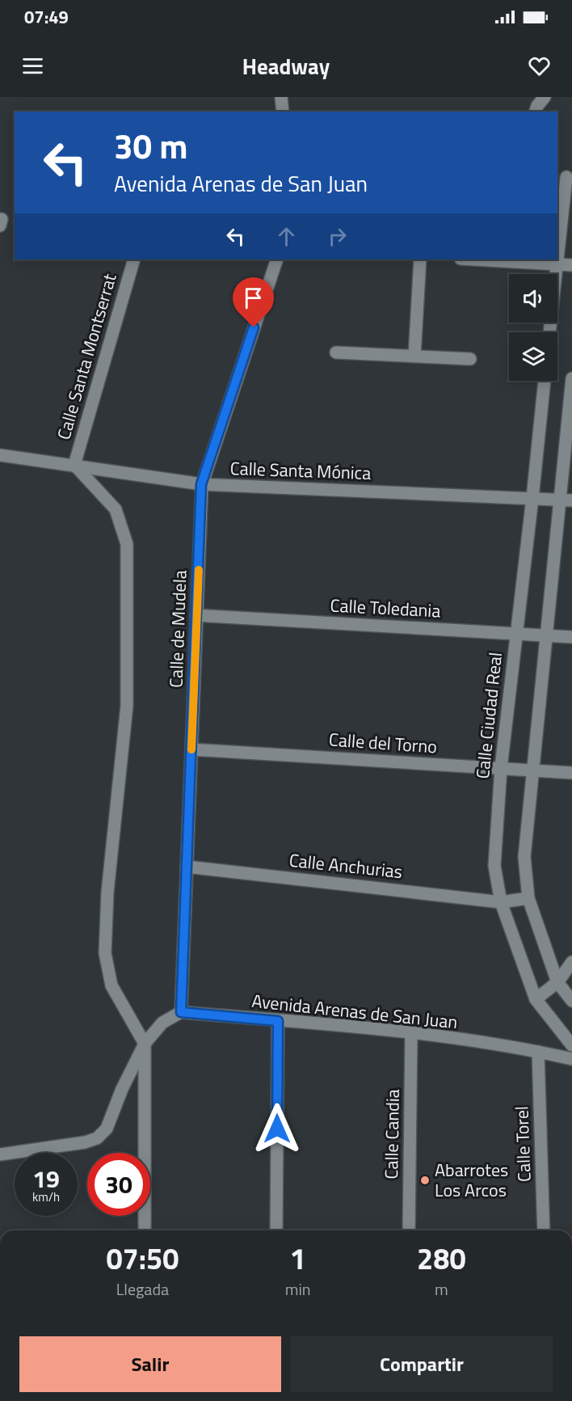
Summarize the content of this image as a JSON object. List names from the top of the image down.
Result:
{
  "streets": {
    "street": [
      "Calle Santa Montserrat",
      "Calle Santa Mónica",
      "Calle Toledania",
      "Calle de Mudela",
      "Calle Ciudad Real",
      "Calle del Torno",
      "Calle Anchurias",
      "Avenida Arenas de San Juan",
      "Calle Candia",
      "Calle Torel"
    ]
  },
  "crossings": [
    ["Calle Santa Montserrat", "Calle Santa Mónica"],
    ["Calle Santa Mónica", "Calle de Mudela"],
    ["Calle Santa Mónica", "Calle Ciudad Real"],
    ["Calle Toledania", "Calle de Mudela"],
    ["Calle Toledania", "Calle Ciudad Real"],
    ["Calle de Mudela", "Calle del Torno"],
    ["Calle de Mudela", "Calle Anchurias"],
    ["Calle de Mudela", "Avenida Arenas de San Juan"],
    ["Calle Ciudad Real", "Calle del Torno"],
    ["Calle Ciudad Real", "Calle Anchurias"],
    ["Avenida Arenas de San Juan", "Calle Candia"],
    ["Avenida Arenas de San Juan", "Calle Torel"]
  ],
  "places": ["Abarrotes Los Arcos"],
  "page": {
    "status": "07:49",
    "header": "Headway",
    "turn": ["30 m", "Avenida Arenas de San Juan"],
    "speed": "19 km/h",
    "limit": "30",
    "eta": [
      "07:50",
      "Llegada",
      "1",
      "min",
      "280",
      "m"
    ],
    "buttons": ["Salir", "Compartir"]
  }
}
